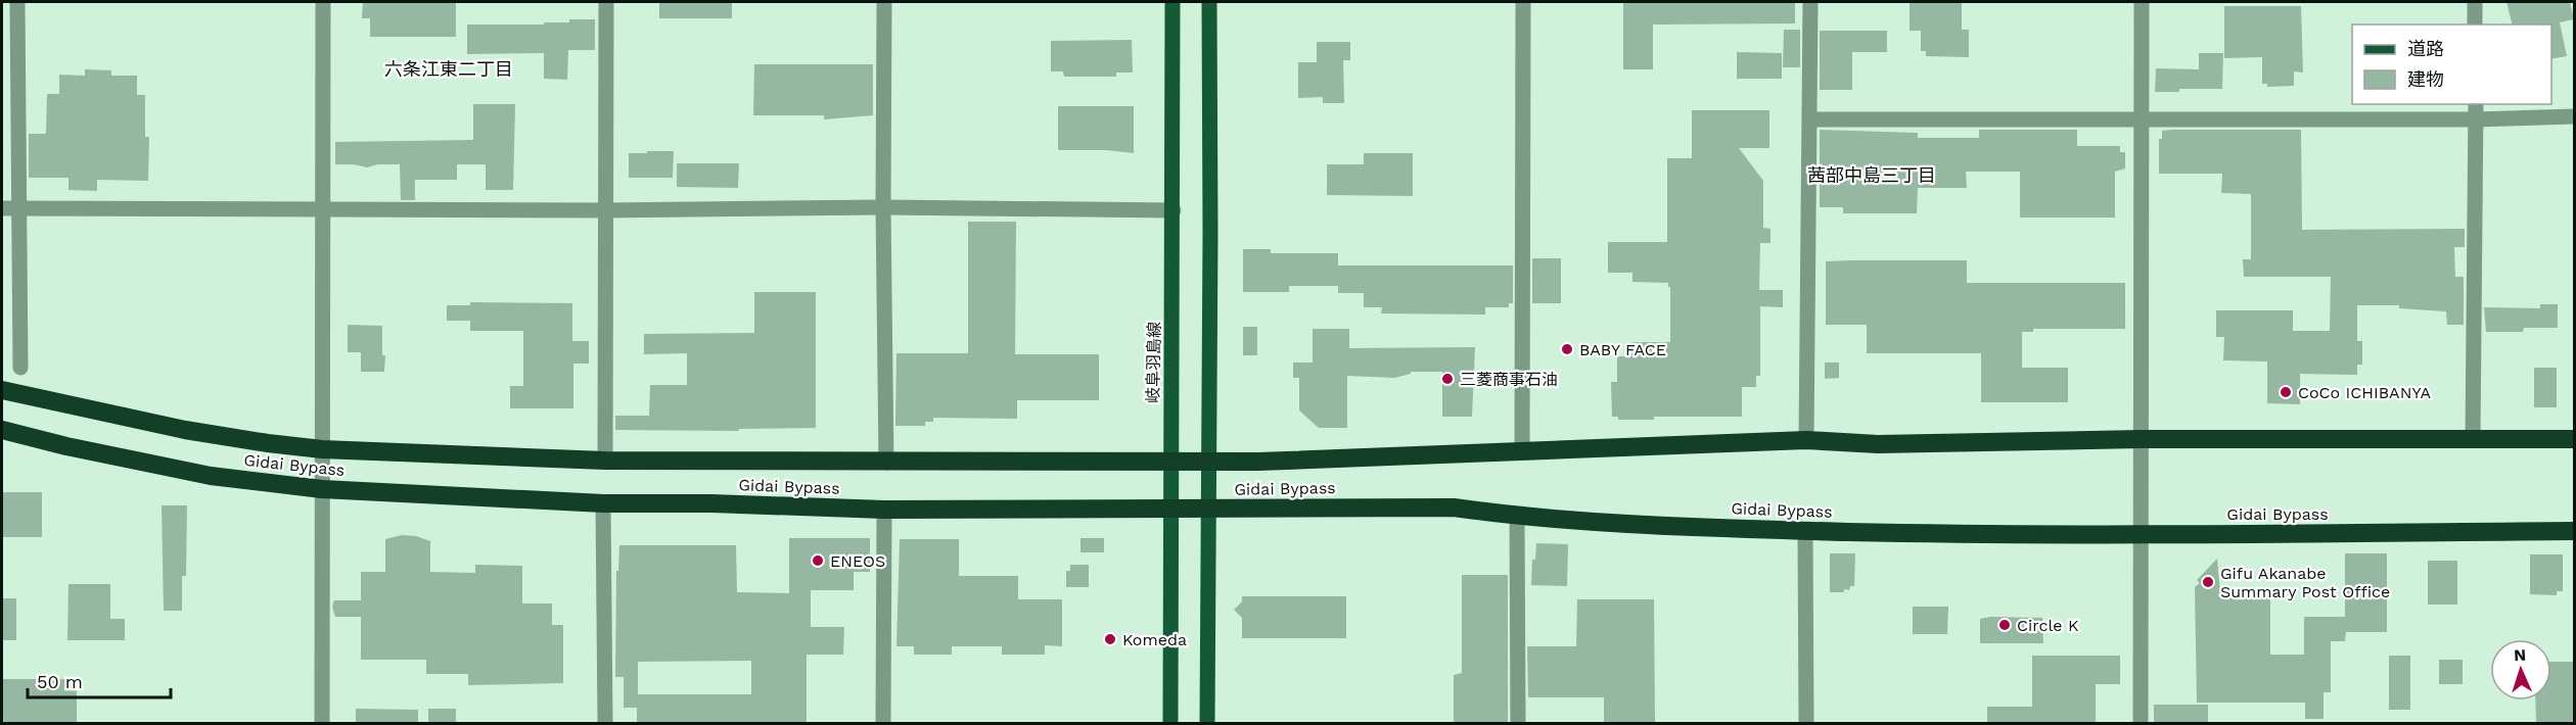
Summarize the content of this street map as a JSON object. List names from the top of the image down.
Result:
{
  "streets": {
    "highway": ["Gidai Bypass"],
    "main road": ["岐阜羽島線"]
  },
  "crossings": [
    ["岐阜羽島線", "Gidai Bypass"]
  ],
  "districts": ["六条江東二丁目", "茜部中島三丁目"],
  "places": [
    "BABY FACE",
    "三菱商事石油",
    "CoCo ICHIBANYA",
    "ENEOS",
    "Gifu Akanabe Summary Post Office",
    "Circle K",
    "Komeda"
  ],
  "legend": ["道路", "建物"],
  "scale_bar": "50 m",
  "north": "top"
}
